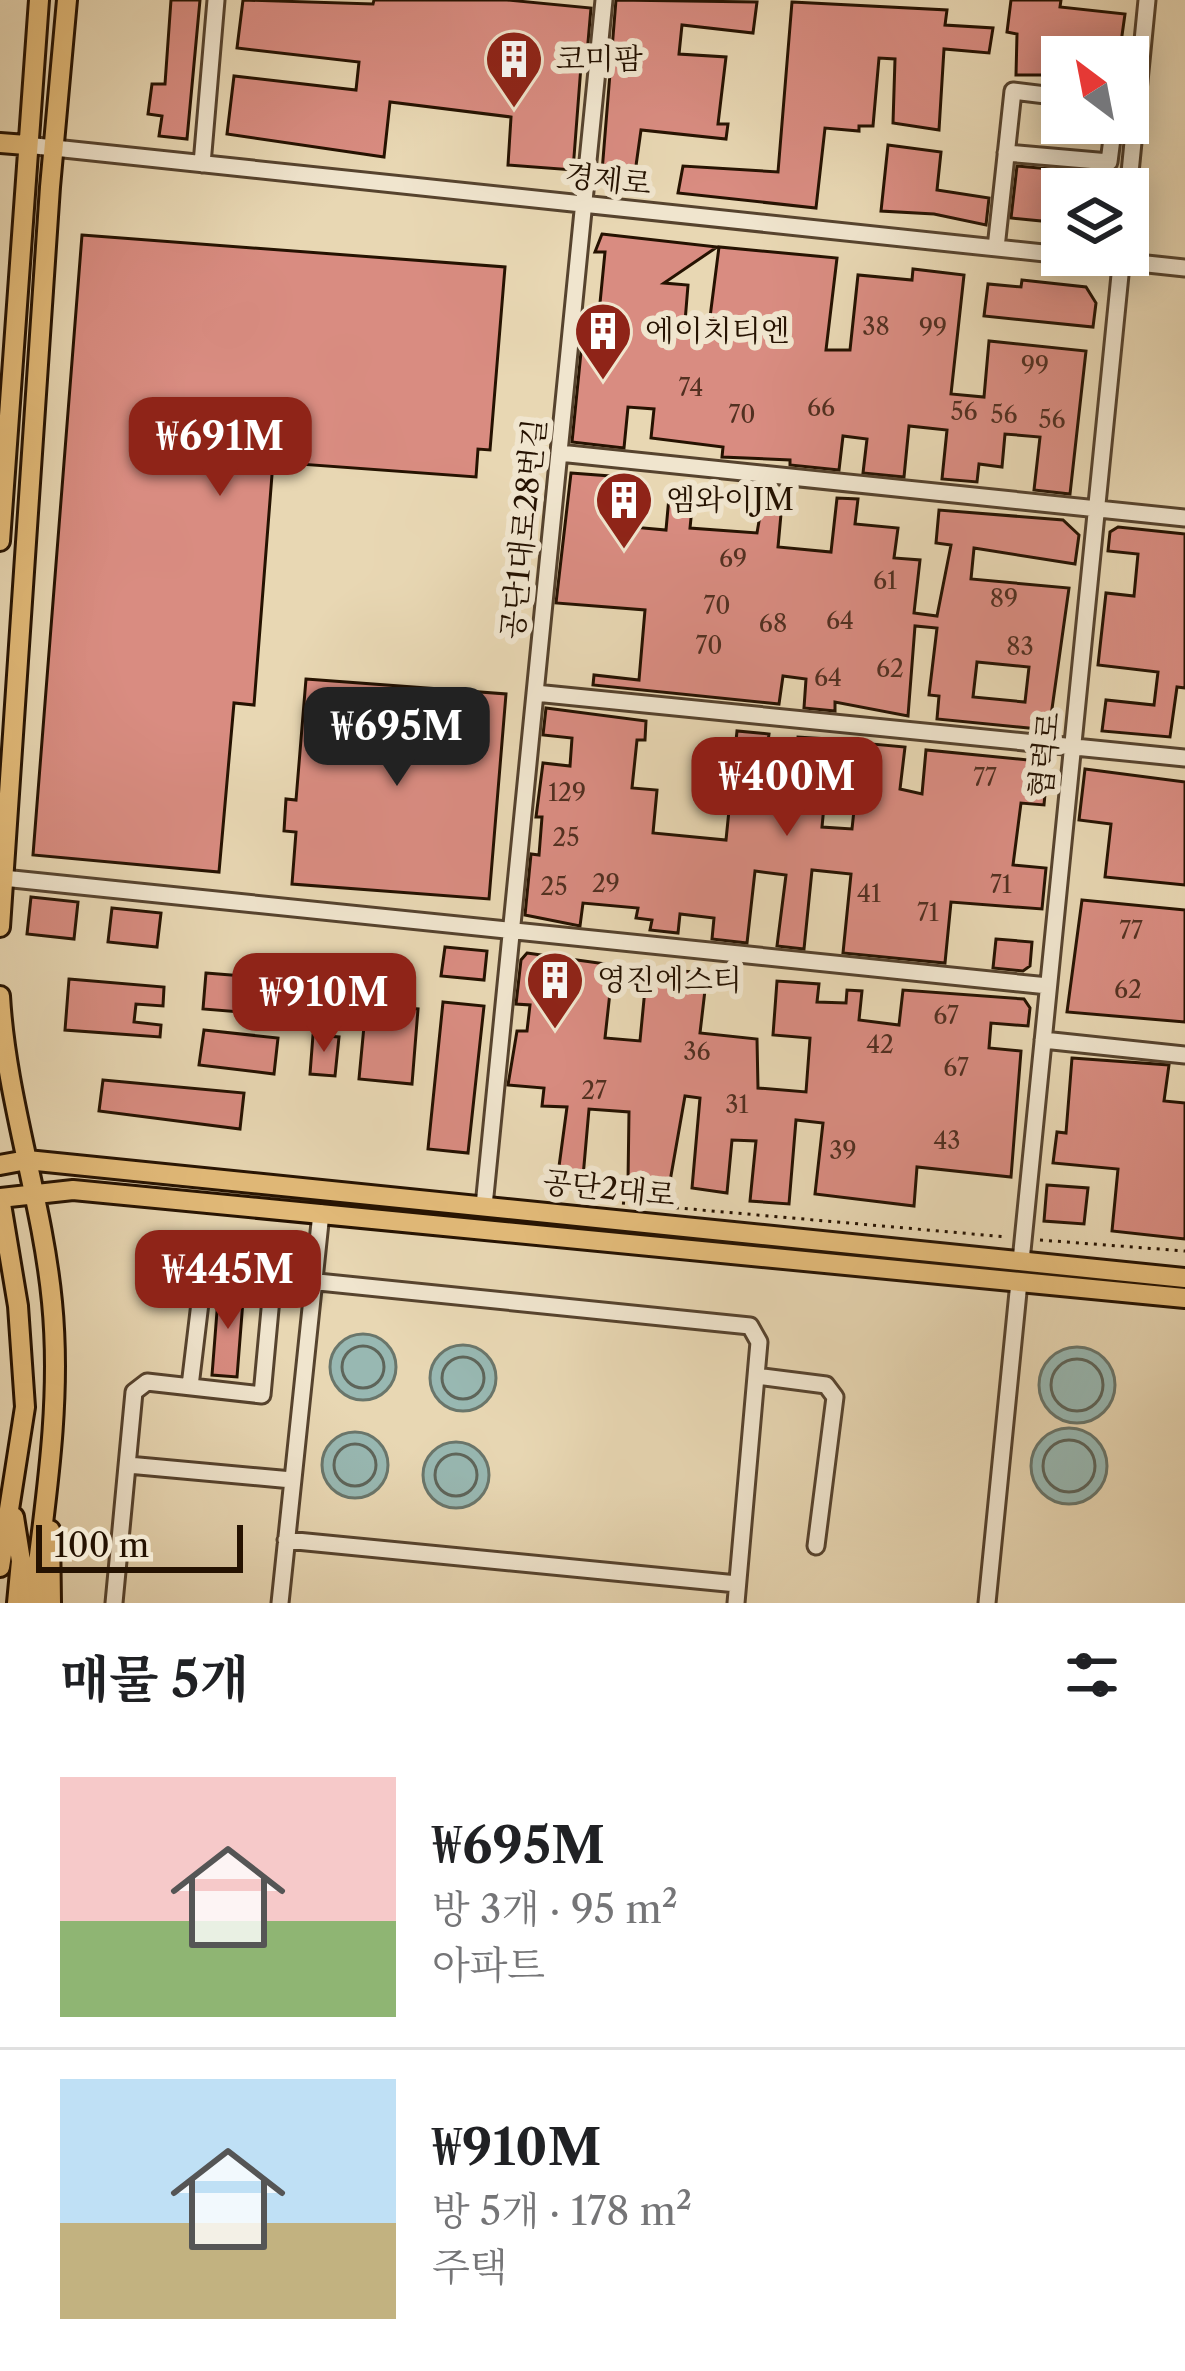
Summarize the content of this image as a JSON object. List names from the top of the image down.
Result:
{
  "streets": {
    "main road": ["공단2대로"],
    "street": ["경제로", "공단1대로28번길", "협력로"]
  },
  "crossings": [
    ["경제로", "공단1대로28번길"],
    ["공단1대로28번길", "공단2대로"],
    ["협력로", "공단2대로"]
  ],
  "places": {
    "building": [
      "코미팜",
      "에이치티엔",
      "엠와이JM",
      "영진에스티"
    ]
  },
  "house_numbers": [
    "38",
    "99",
    "99",
    "74",
    "66",
    "56",
    "70",
    "56",
    "56",
    "69",
    "61",
    "89",
    "70",
    "64",
    "68",
    "70",
    "83",
    "62",
    "64",
    "77",
    "129",
    "25",
    "29",
    "71",
    "25",
    "41",
    "71",
    "77",
    "62",
    "67",
    "42",
    "36",
    "67",
    "27",
    "31",
    "43",
    "39"
  ],
  "scale_bar": "100 m",
  "north": "top left",
  "page": {
    "price": [
      "₩691M",
      "₩695M",
      "₩400M",
      "₩910M",
      "₩445M"
    ],
    "scale": "100 m",
    "heading": "매물 5개",
    "list": [
      {
        "name": "₩695M",
        "note": "방 3개 · 95 m² · 아파트"
      },
      {
        "name": "₩910M",
        "note": "방 5개 · 178 m² · 주택"
      }
    ]
  }
}
